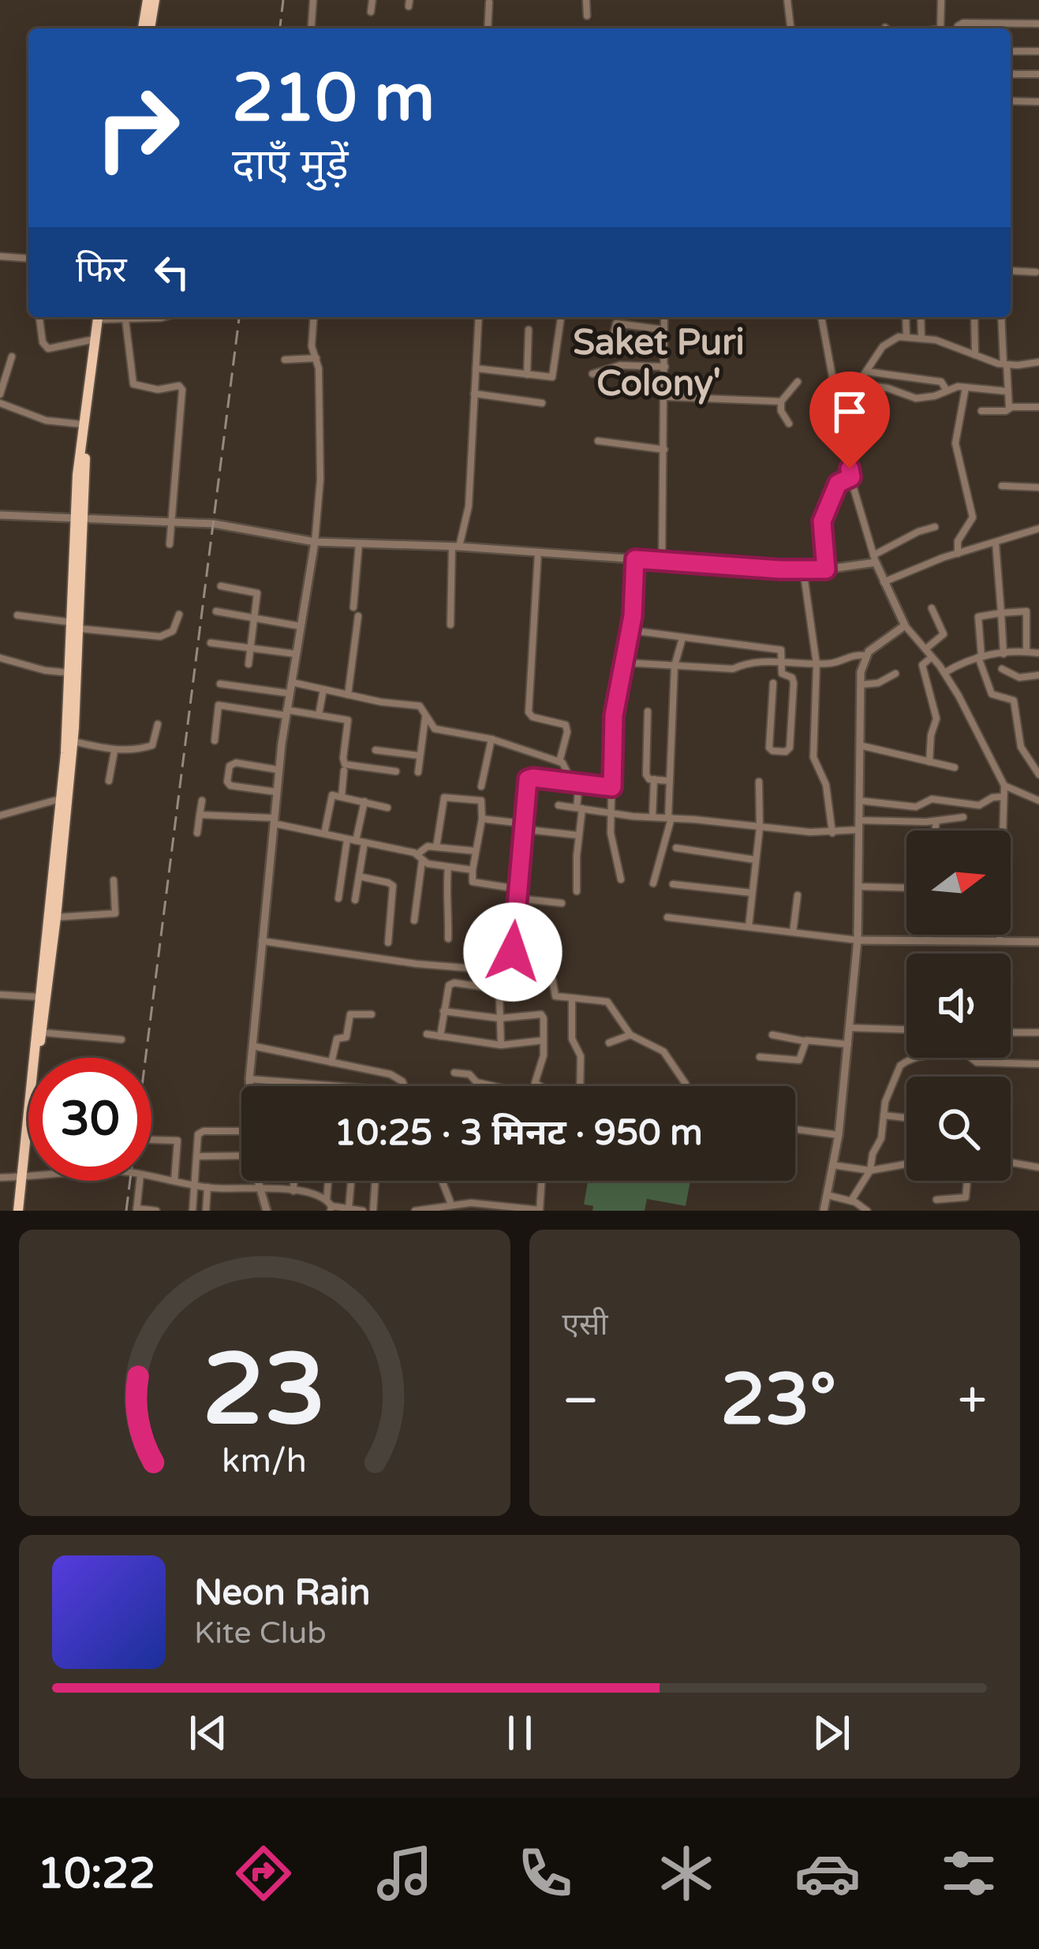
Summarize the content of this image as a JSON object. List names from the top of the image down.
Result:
{
  "districts": ["Saket Puri Colony'"],
  "north": "right",
  "page": {
    "turn": ["210 m", "दाएँ मुड़ें"],
    "then": "फिर",
    "limit": "30",
    "trip": "10:25 · 3 मिनट · 950 m",
    "tile": "एसी",
    "heat": ["−", "23°", "+"],
    "song": ["Neon Rain", "Kite Club"],
    "tabs": "10:22",
    "gauge": ["23", "km/h"]
  }
}
